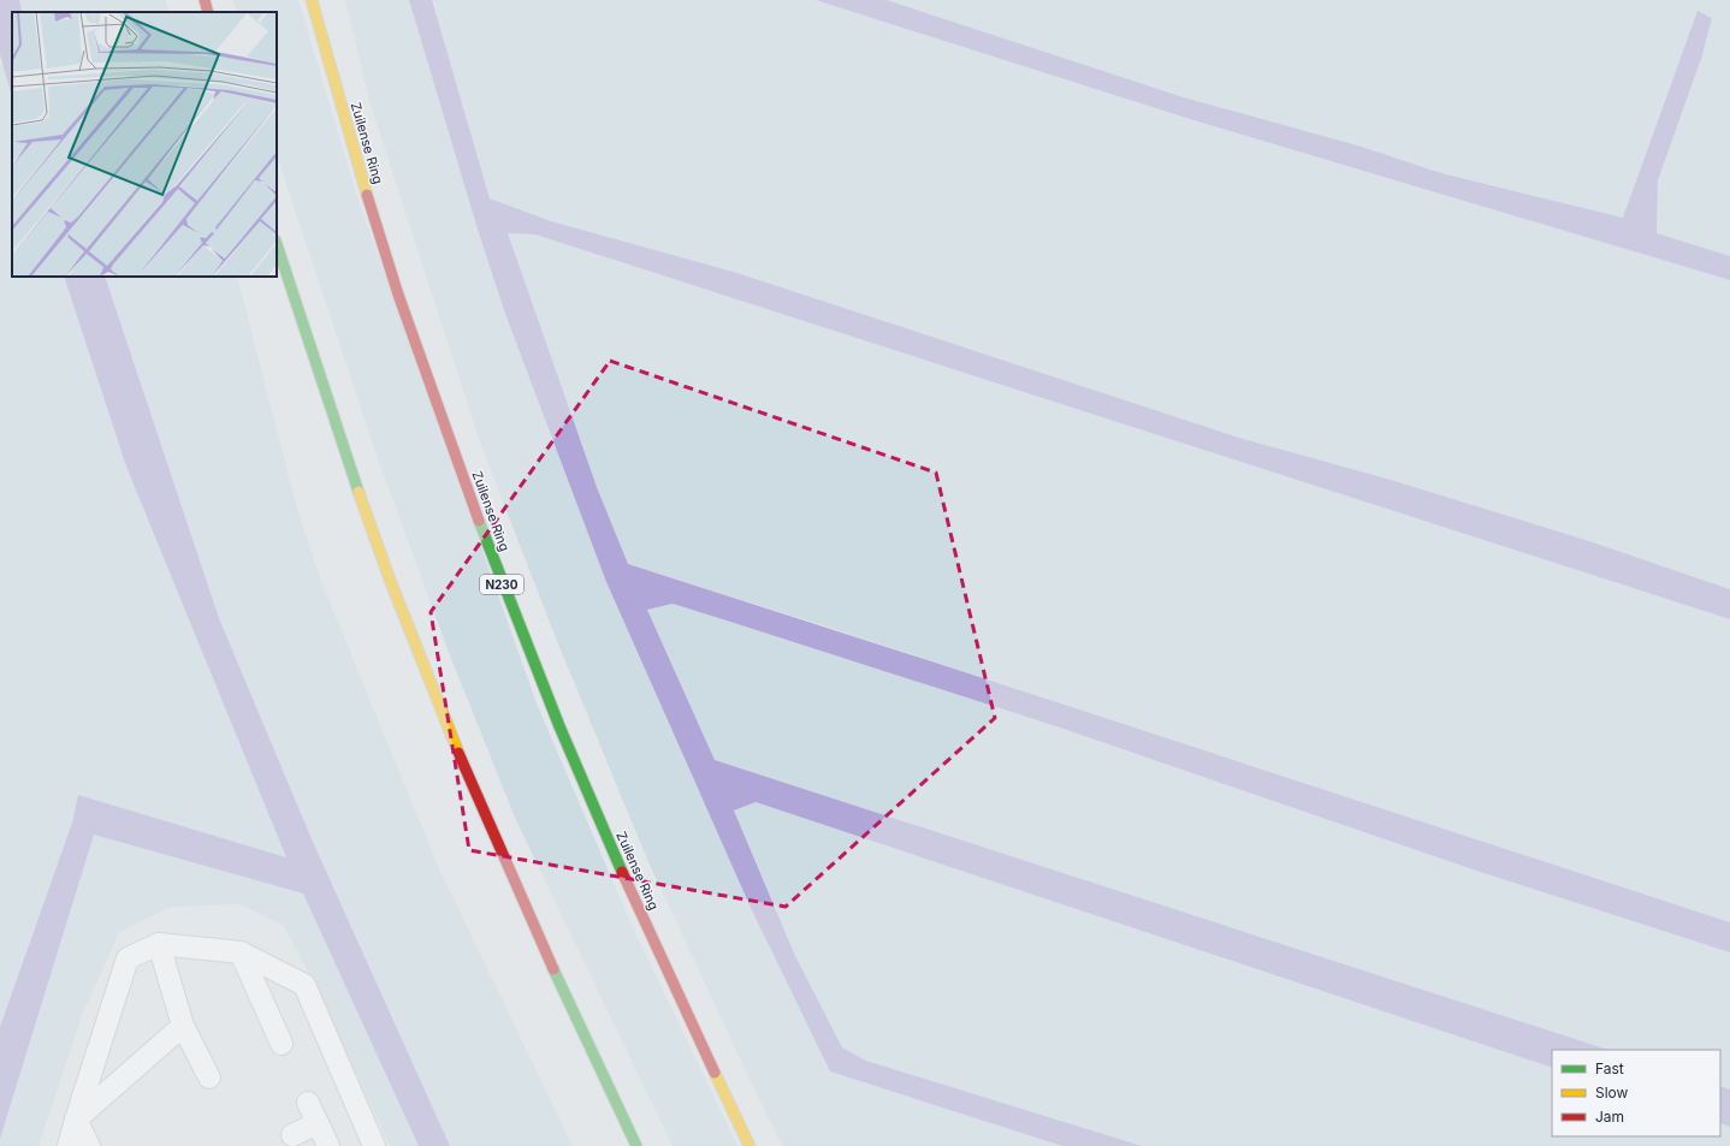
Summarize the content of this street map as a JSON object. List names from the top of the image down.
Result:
{
  "streets": {
    "main road": ["Zuilense Ring", "N230"]
  },
  "legend": ["Fast", "Slow", "Jam"]
}
